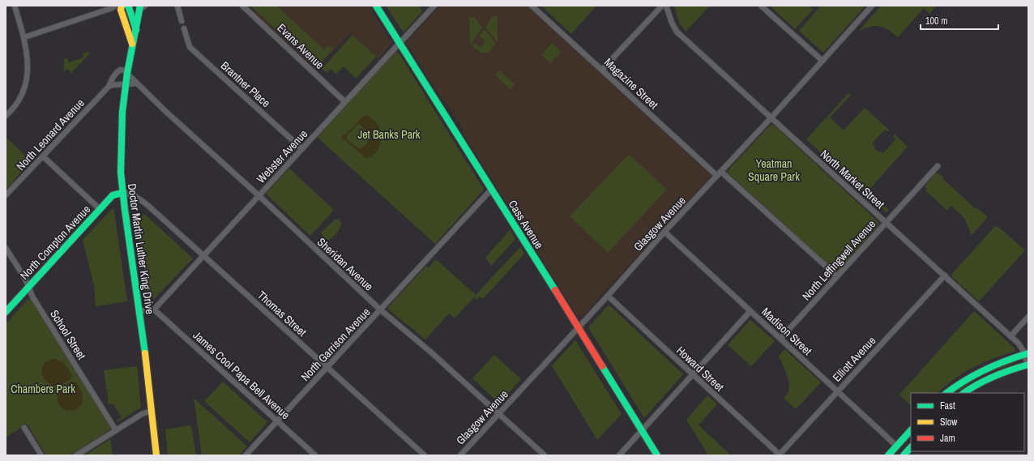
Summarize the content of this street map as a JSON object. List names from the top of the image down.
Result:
{
  "streets": {
    "main road": ["Cass Avenue", "North Compton Avenue", "Doctor Martin Luther King Drive"],
    "street": [
      "Evans Avenue",
      "Magazine Street",
      "Brantner Place",
      "North Leonard Avenue",
      "Webster Avenue",
      "North Market Street",
      "Glasgow Avenue",
      "North Leffingwell Avenue",
      "Sheridan Avenue",
      "Thomas Street",
      "Madison Street",
      "School Street",
      "North Garrison Avenue",
      "Elliott Avenue",
      "Howard Street",
      "James Cool Papa Bell Avenue"
    ]
  },
  "crossings": [
    ["Evans Avenue", "Webster Avenue"],
    ["Magazine Street", "Glasgow Avenue"],
    ["Brantner Place", "Webster Avenue"],
    ["North Leonard Avenue", "Doctor Martin Luther King Drive"],
    ["North Leonard Avenue", "Sheridan Avenue"],
    ["Webster Avenue", "Cass Avenue"],
    ["Webster Avenue", "Sheridan Avenue"],
    ["Webster Avenue", "Thomas Street"],
    ["Webster Avenue", "James Cool Papa Bell Avenue"],
    ["North Market Street", "Glasgow Avenue"],
    ["North Market Street", "North Leffingwell Avenue"],
    ["North Market Street", "Elliott Avenue"],
    ["Glasgow Avenue", "Cass Avenue"],
    ["Glasgow Avenue", "Sheridan Avenue"],
    ["Glasgow Avenue", "Madison Street"],
    ["Glasgow Avenue", "Howard Street"],
    ["Cass Avenue", "North Garrison Avenue"],
    ["North Compton Avenue", "Doctor Martin Luther King Drive"],
    ["North Compton Avenue", "Thomas Street"],
    ["North Compton Avenue", "School Street"],
    ["Doctor Martin Luther King Drive", "Sheridan Avenue"],
    ["Doctor Martin Luther King Drive", "Thomas Street"],
    ["North Leffingwell Avenue", "Madison Street"],
    ["Sheridan Avenue", "North Garrison Avenue"],
    ["Thomas Street", "North Garrison Avenue"],
    ["Madison Street", "Elliott Avenue"],
    ["North Garrison Avenue", "James Cool Papa Bell Avenue"],
    ["Elliott Avenue", "Howard Street"]
  ],
  "parks": ["Jet Banks Park", "Yeatman Square Park", "Chambers Park"],
  "legend": ["Fast", "Slow", "Jam"],
  "scale_bar": "100 m"
}
